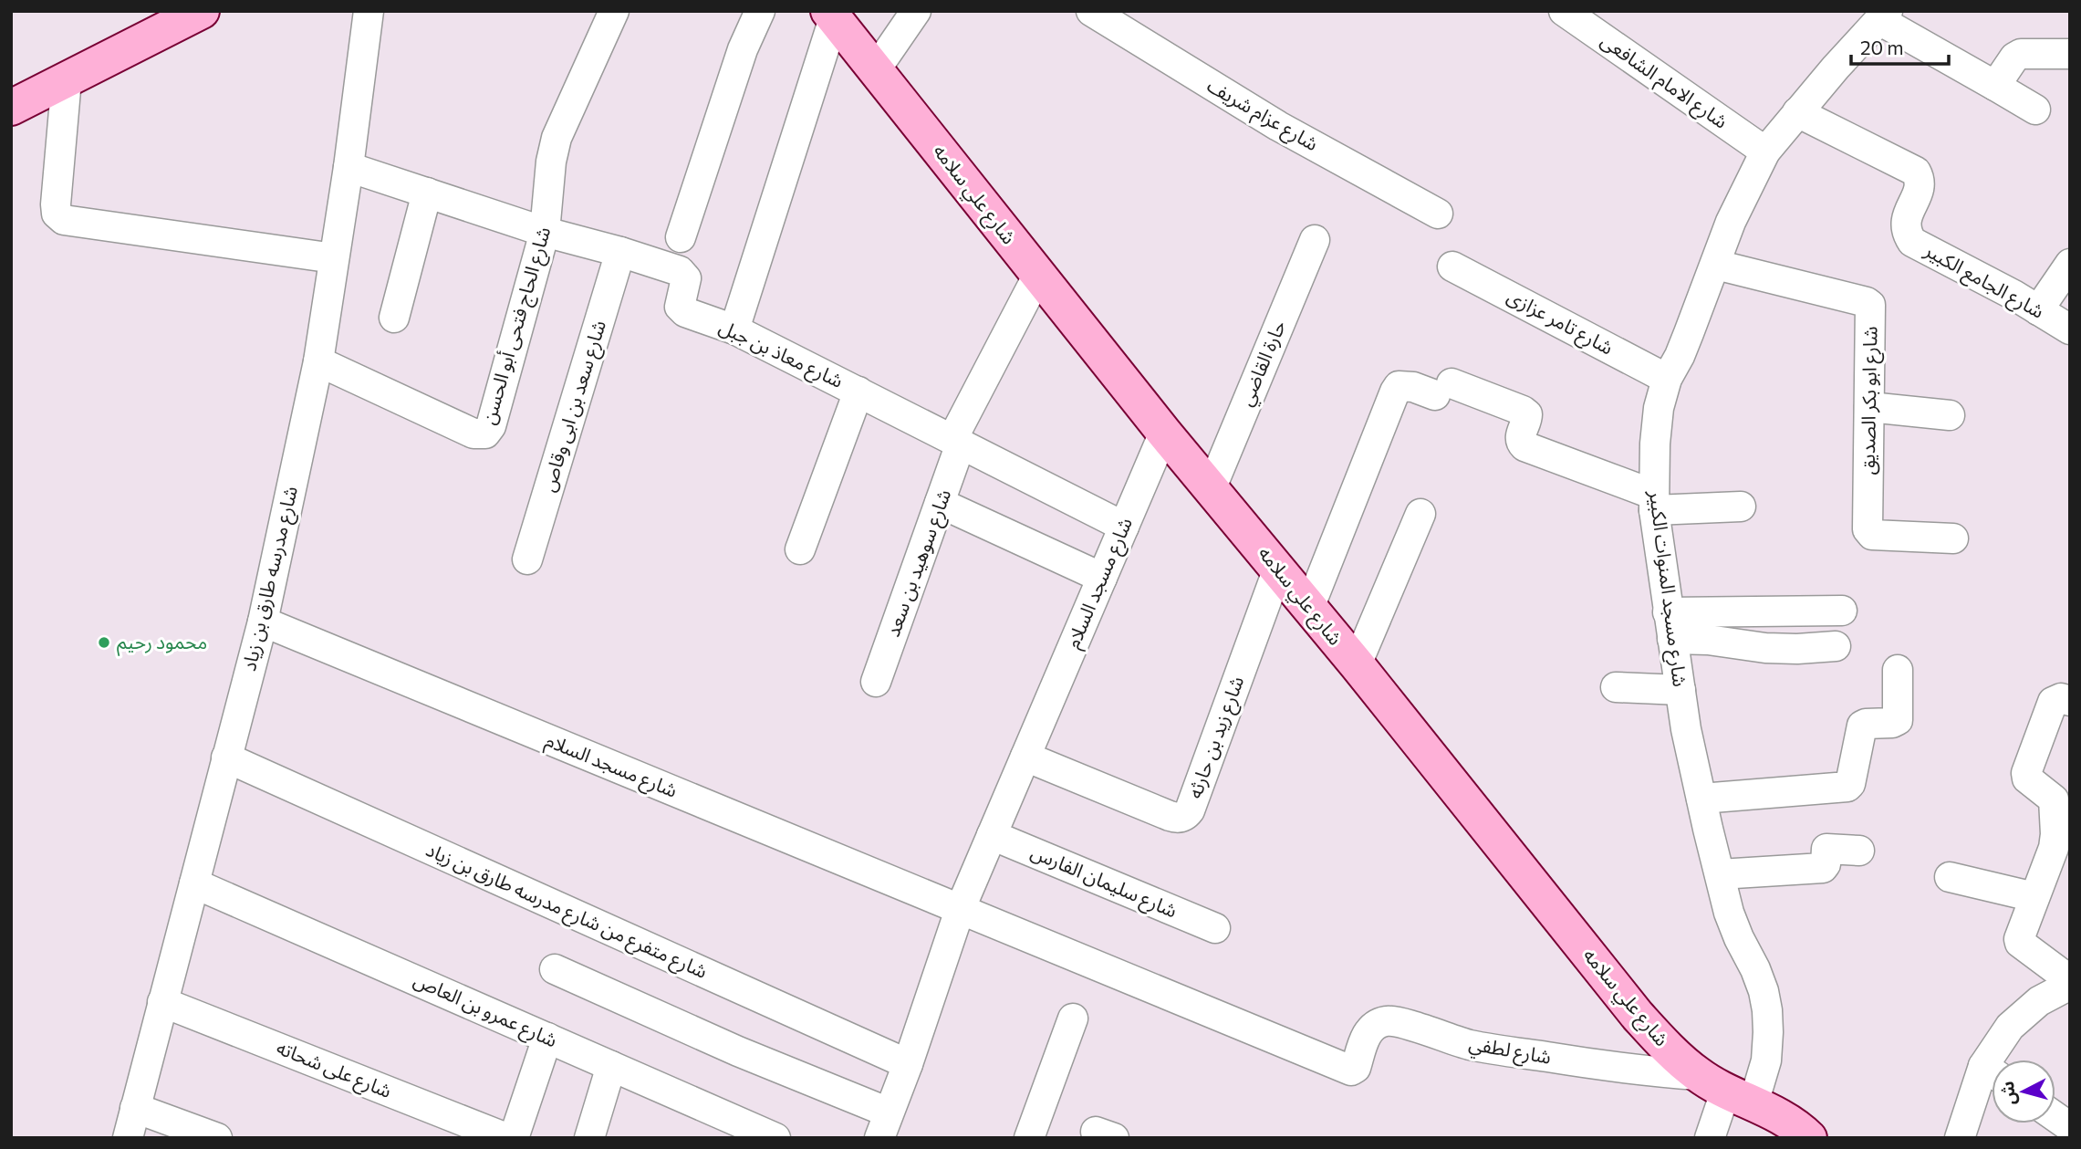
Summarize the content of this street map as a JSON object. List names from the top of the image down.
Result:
{
  "streets": {
    "street": [
      "شارع الامام الشافعى",
      "شارع عزام شريف",
      "شارع علي سلامه",
      "شارع الجامع الكبير",
      "شارع تامر عزازى",
      "شارع الحاج فتحى أبو الحسن",
      "شارع معاذ بن جبل",
      "حارة القاضي",
      "شارع ابو بكر الصديق",
      "شارع سعد بن ابى وقاص",
      "شارع سوهيد بن سعد",
      "شارع مدرسه طارق بن زياد",
      "شارع مسجد السلام",
      "شارع مسجد المنوات الكبير",
      "شارع زيد بن حارثه",
      "شارع سليمان الفارس",
      "شارع متفرع من شارع مدرسه طارق بن زياد",
      "شارع عمرو بن العاص",
      "شارع لطفي",
      "شارع على شحاته"
    ]
  },
  "crossings": [
    ["شارع الامام الشافعى", "شارع مسجد المنوات الكبير"],
    ["شارع علي سلامه", "حارة القاضي"],
    ["شارع علي سلامه", "شارع سوهيد بن سعد"],
    ["شارع علي سلامه", "شارع مسجد السلام"],
    ["شارع علي سلامه", "شارع مسجد المنوات الكبير"],
    ["شارع علي سلامه", "شارع زيد بن حارثه"],
    ["شارع علي سلامه", "شارع لطفي"],
    ["شارع الجامع الكبير", "شارع مسجد المنوات الكبير"],
    ["شارع تامر عزازى", "شارع مسجد المنوات الكبير"],
    ["شارع الحاج فتحى أبو الحسن", "شارع معاذ بن جبل"],
    ["شارع الحاج فتحى أبو الحسن", "شارع مدرسه طارق بن زياد"],
    ["شارع معاذ بن جبل", "شارع سعد بن ابى وقاص"],
    ["شارع معاذ بن جبل", "شارع سوهيد بن سعد"],
    ["شارع معاذ بن جبل", "شارع مدرسه طارق بن زياد"],
    ["شارع معاذ بن جبل", "شارع مسجد السلام"],
    ["شارع ابو بكر الصديق", "شارع مسجد المنوات الكبير"],
    ["شارع مدرسه طارق بن زياد", "شارع مسجد السلام"],
    ["شارع مدرسه طارق بن زياد", "شارع متفرع من شارع مدرسه طارق بن زياد"],
    ["شارع مدرسه طارق بن زياد", "شارع عمرو بن العاص"],
    ["شارع مدرسه طارق بن زياد", "شارع على شحاته"],
    ["شارع مسجد السلام", "شارع زيد بن حارثه"],
    ["شارع مسجد السلام", "شارع سليمان الفارس"],
    ["شارع مسجد السلام", "شارع متفرع من شارع مدرسه طارق بن زياد"],
    ["شارع مسجد السلام", "شارع لطفي"],
    ["شارع مسجد المنوات الكبير", "شارع لطفي"]
  ],
  "places": ["محمود رحيم"],
  "scale_bar": "20 m",
  "north": "left"
}
